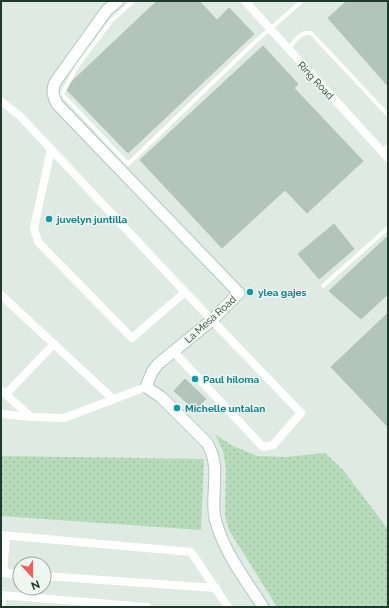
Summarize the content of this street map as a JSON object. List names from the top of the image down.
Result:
{
  "streets": {
    "street": ["Ring Road", "La Mesa Road"]
  },
  "places": [
    "juvelyn juntilla",
    "ylea gajes",
    "Paul hiloma",
    "Michelle untalan"
  ],
  "north": "bottom"
}
